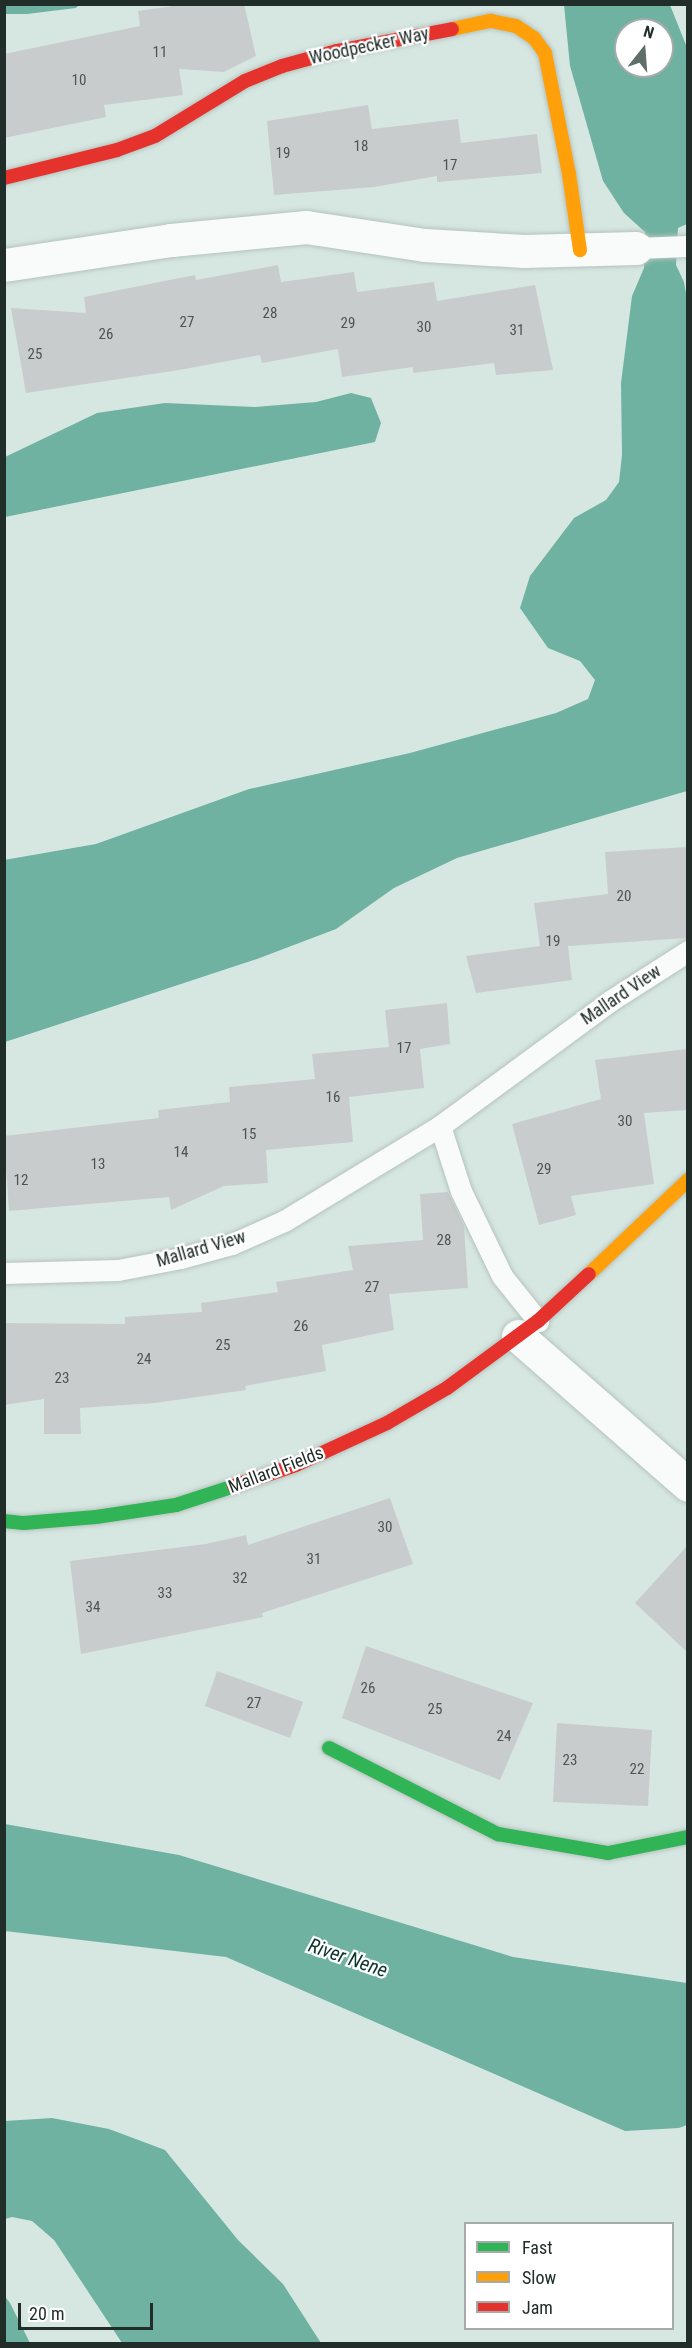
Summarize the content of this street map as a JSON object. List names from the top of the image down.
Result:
{
  "streets": {
    "street": ["Woodpecker Way", "Mallard Fields"],
    "lane": ["Mallard View"]
  },
  "water": ["River Nene"],
  "house_numbers": [
    "11",
    "10",
    "18",
    "19",
    "17",
    "28",
    "27",
    "29",
    "30",
    "31",
    "26",
    "25",
    "20",
    "19",
    "17",
    "16",
    "30",
    "15",
    "14",
    "13",
    "29",
    "12",
    "28",
    "27",
    "26",
    "25",
    "24",
    "23",
    "30",
    "31",
    "32",
    "33",
    "34",
    "26",
    "27",
    "25",
    "24",
    "23",
    "22"
  ],
  "legend": ["Fast", "Slow", "Jam"],
  "scale_bar": "20 m",
  "north": "top"
}
